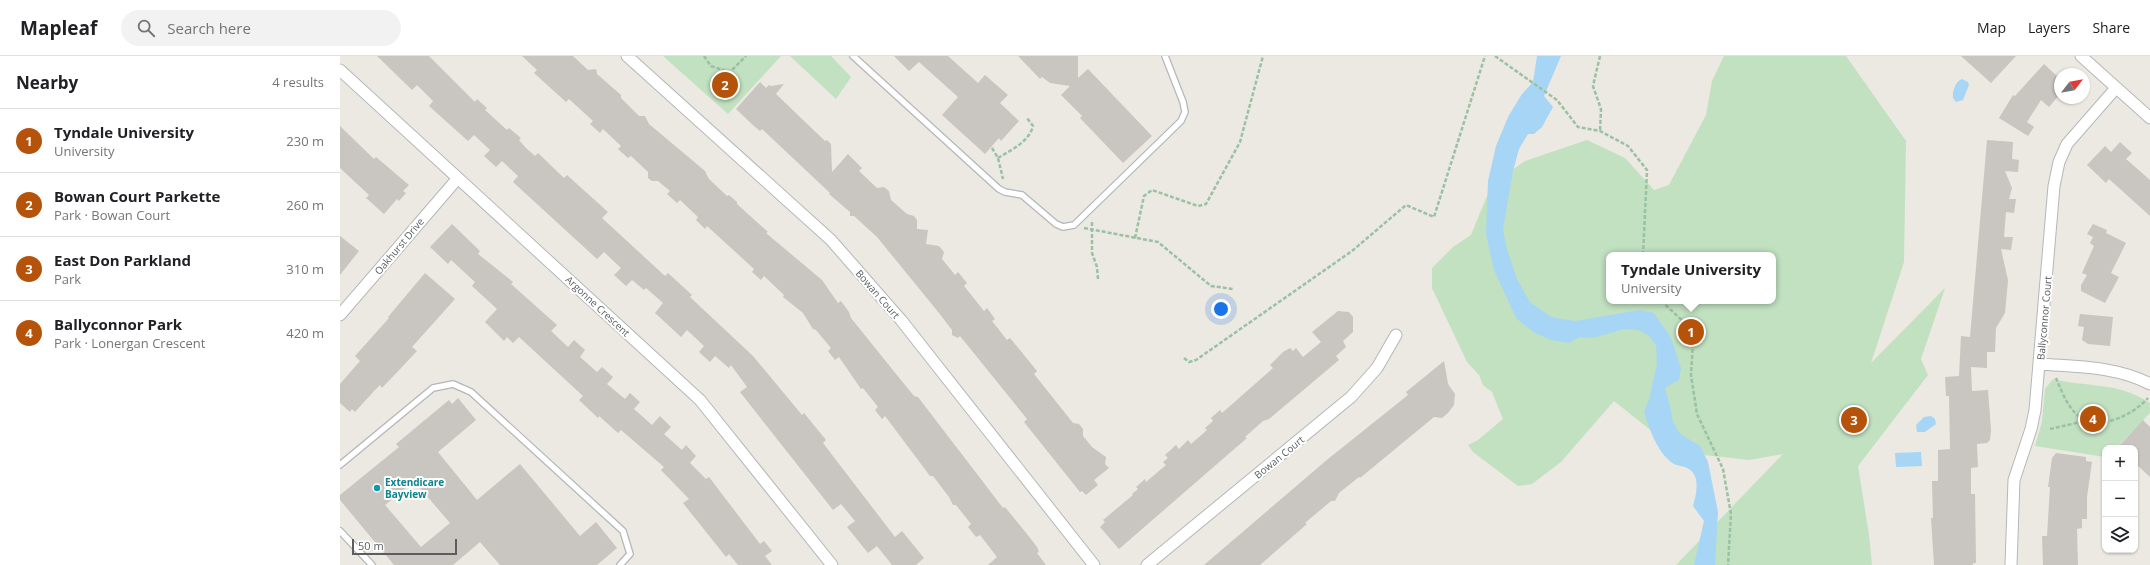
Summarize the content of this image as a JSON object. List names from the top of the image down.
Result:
{
  "streets": {
    "street": [
      "Oakhurst Drive",
      "Bowan Court",
      "Argonne Crescent",
      "Ballyconnor Court"
    ]
  },
  "crossings": [
    ["Oakhurst Drive", "Argonne Crescent"]
  ],
  "places": ["Extendicare Bayview"],
  "scale_bar": "50 m",
  "north": "top right",
  "page": {
    "header": "Mapleaf",
    "search": "Search here",
    "nav": ["Map", "Layers", "Share"],
    "heading": ["Nearby", "4 results"],
    "pins": [
      "2",
      "1",
      "4",
      "3"
    ],
    "list": [
      {
        "mark": "1",
        "name": "Tyndale University",
        "note": "University",
        "value": "230 m"
      },
      {
        "mark": "2",
        "name": "Bowan Court Parkette",
        "note": "Park · Bowan Court",
        "value": "260 m"
      },
      {
        "mark": "3",
        "name": "East Don Parkland",
        "note": "Park",
        "value": "310 m"
      },
      {
        "mark": "4",
        "name": "Ballyconnor Park",
        "note": "Park · Lonergan Crescent",
        "value": "420 m"
      }
    ],
    "popup": ["Tyndale University", "University"],
    "map_buttons": ["+", "−"],
    "scale": "50 m"
  }
}
